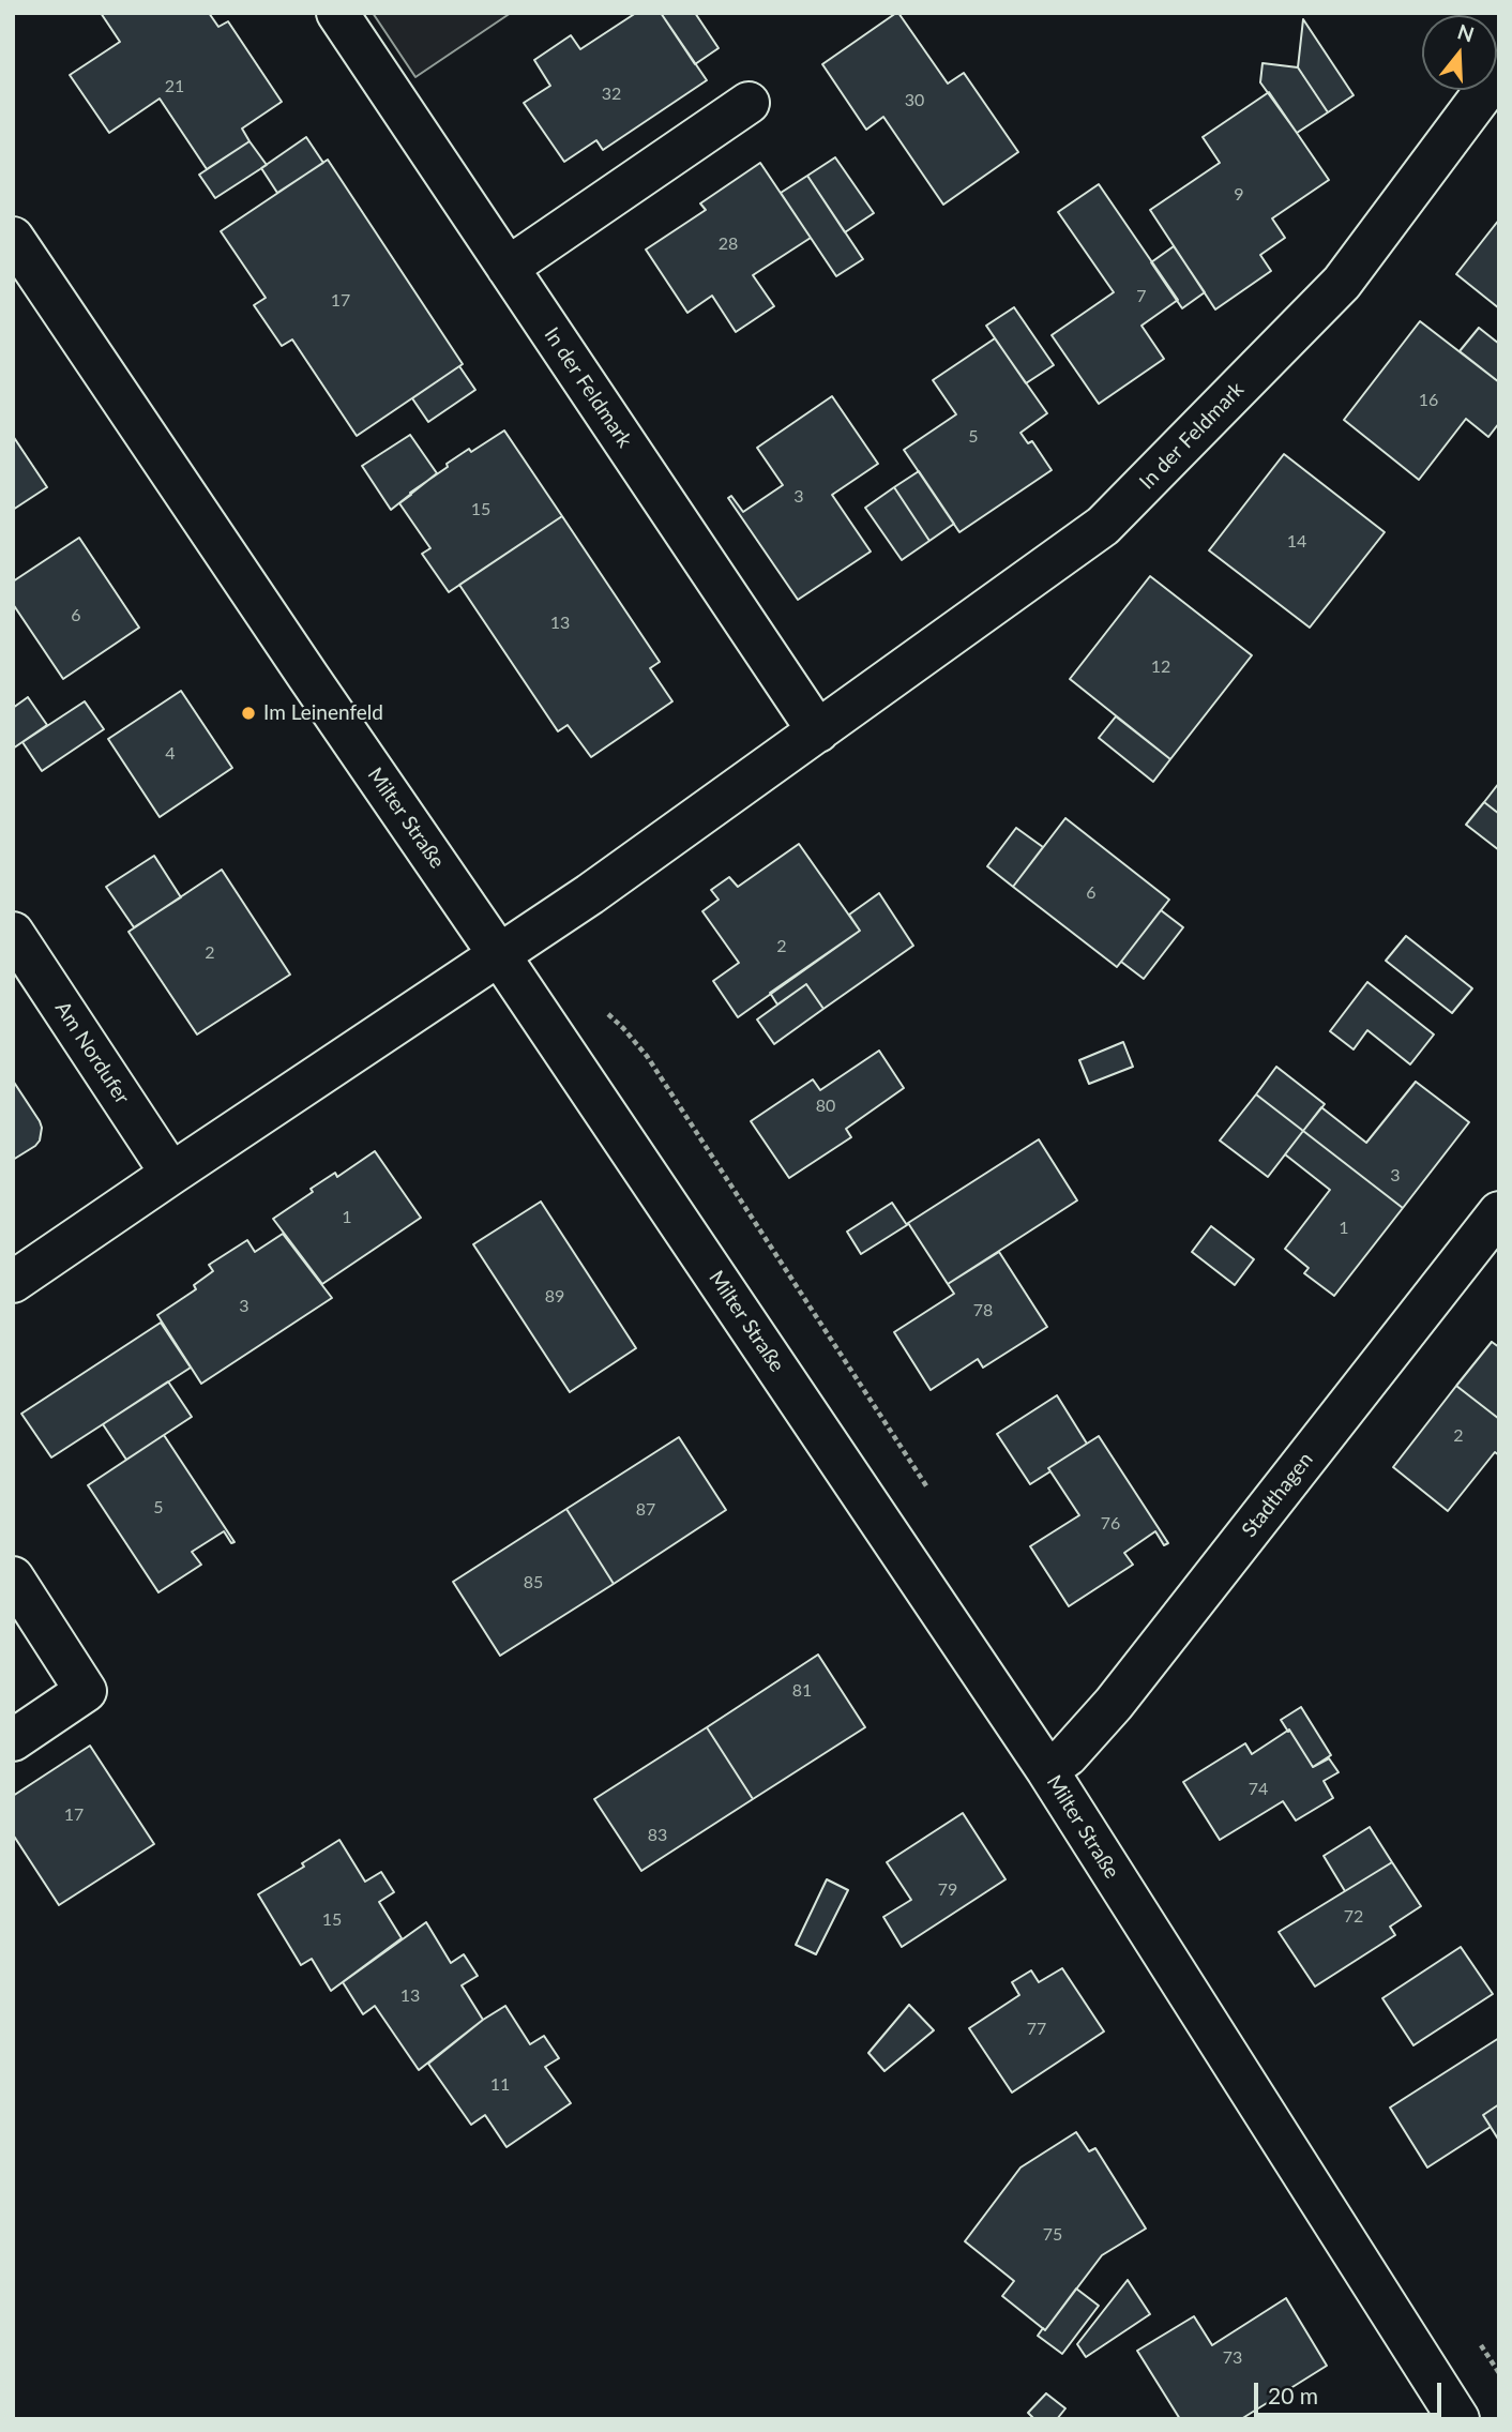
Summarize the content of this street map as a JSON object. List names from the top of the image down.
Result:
{
  "streets": {
    "street": [
      "In der Feldmark",
      "Milter Straße",
      "Am Nordufer",
      "Stadthagen"
    ]
  },
  "crossings": [
    ["In der Feldmark", "Milter Straße"],
    ["Milter Straße", "Stadthagen"]
  ],
  "places": ["Im Leinenfeld"],
  "house_numbers": [
    "21",
    "32",
    "30",
    "9",
    "28",
    "7",
    "17",
    "16",
    "5",
    "3",
    "15",
    "14",
    "6",
    "13",
    "12",
    "4",
    "6",
    "2",
    "2",
    "80",
    "3",
    "1",
    "1",
    "89",
    "3",
    "78",
    "2",
    "5",
    "87",
    "76",
    "85",
    "81",
    "74",
    "17",
    "83",
    "79",
    "72",
    "15",
    "13",
    "77",
    "11",
    "75",
    "73"
  ],
  "scale_bar": "20 m",
  "north": "top"
}
